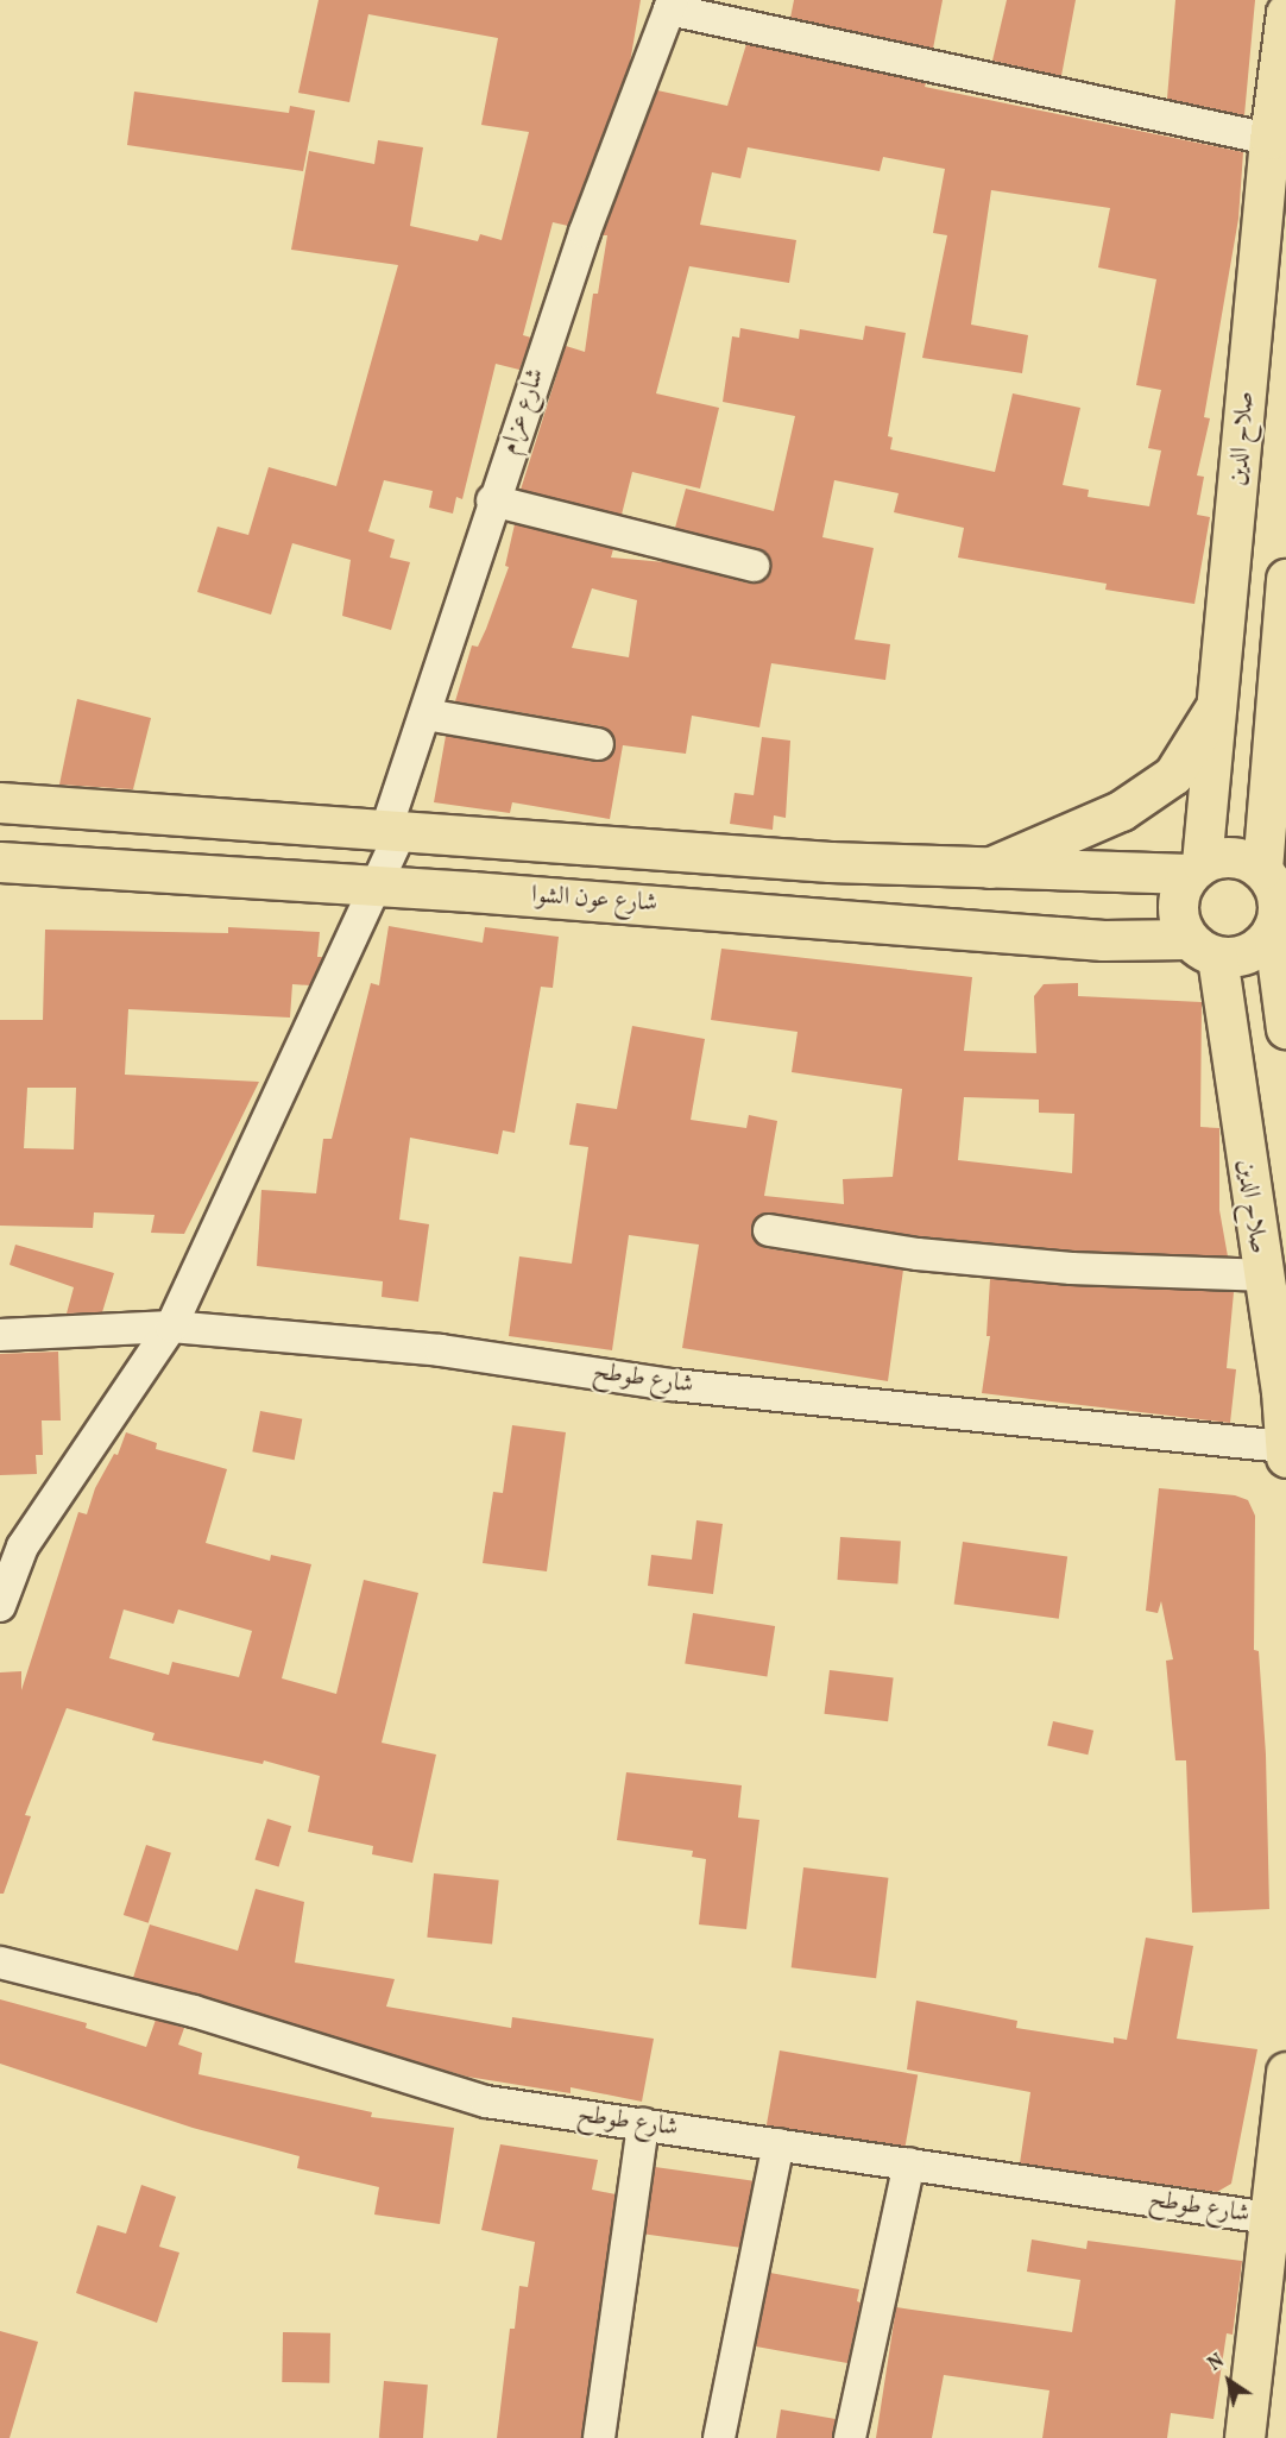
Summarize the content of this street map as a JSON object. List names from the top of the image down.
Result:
{
  "streets": {
    "main road": ["صلاح الدين", "شارع عون الشوا"],
    "street": ["شارع عزام", "شارع طوطح"]
  },
  "crossings": [
    ["شارع عزام", "شارع عون الشوا"],
    ["شارع عزام", "شارع طوطح"],
    ["صلاح الدين", "شارع عون الشوا"],
    ["صلاح الدين", "شارع طوطح"]
  ],
  "north": "top left"
}
